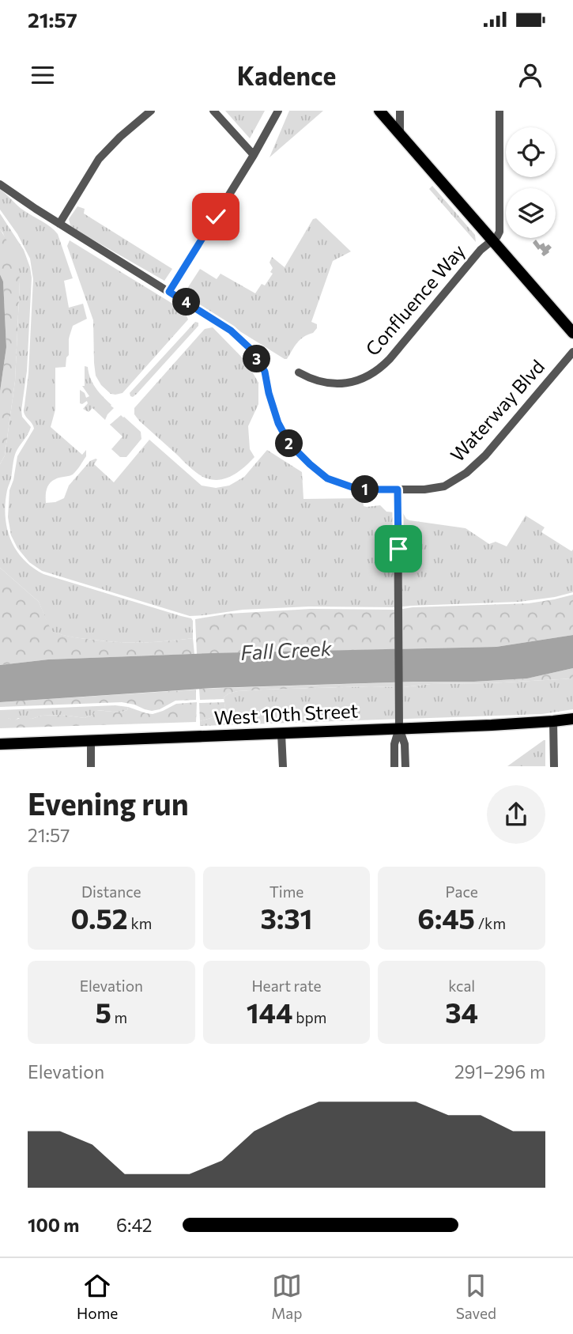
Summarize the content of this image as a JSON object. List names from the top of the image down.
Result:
{
  "streets": {
    "main road": ["West 10th Street"],
    "street": ["Confluence Way", "Waterway Blvd"]
  },
  "water": ["Fall Creek"],
  "page": {
    "status": "21:57",
    "header": "Kadence",
    "pins": [
      "4",
      "3",
      "2",
      "1"
    ],
    "heading": ["Evening run", "21:57"],
    "stats": [
      ["Distance", "0.52 km"],
      ["Time", "3:31"],
      ["Pace", "6:45 /km"],
      ["Elevation", "5 m"],
      ["Heart rate", "144 bpm"],
      ["kcal", "34"]
    ],
    "chart": ["Elevation", "291–296 m"],
    "list": [
      {
        "name": "100 m",
        "note": "6:42"
      }
    ],
    "tabs": ["Home", "Map", "Saved"]
  }
}
